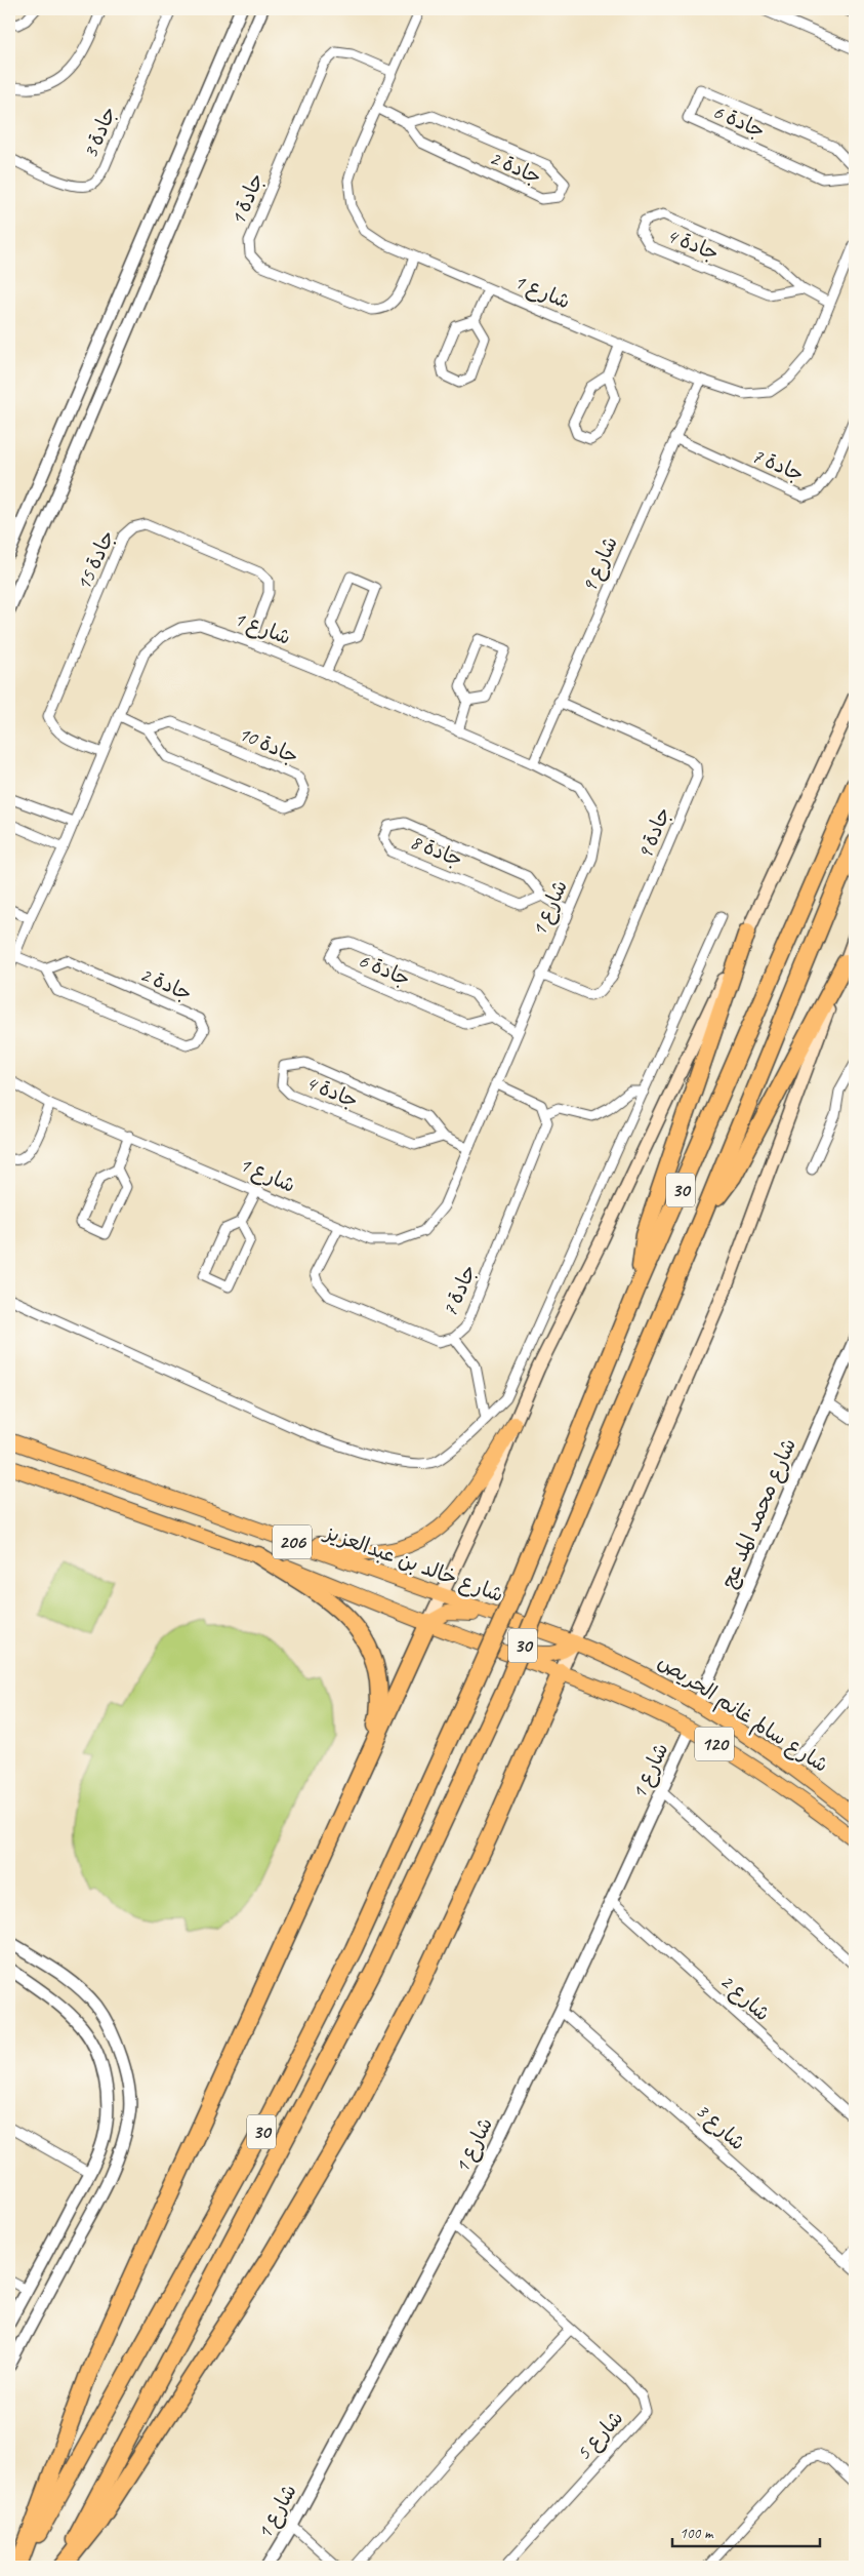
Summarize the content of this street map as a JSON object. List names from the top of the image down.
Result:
{
  "streets": {
    "highway": ["30"],
    "main road": [
      "206",
      "شارع خالد بن عبدالعزيز",
      "شارع سالم غانم الحريص",
      "120"
    ],
    "street": [
      "جادة 6",
      "جادة 3",
      "جادة 2",
      "جادة 1",
      "جادة 4",
      "شارع 1",
      "جادة 7",
      "جادة 15",
      "شارع 9",
      "جادة 10",
      "جادة 9",
      "جادة 8",
      "شارع محمد المد عج",
      "شارع 2",
      "شارع 3",
      "شارع 5"
    ]
  },
  "crossings": [
    ["جادة 6", "شارع 1"],
    ["جادة 2", "شارع 1"],
    ["جادة 1", "شارع 1"],
    ["جادة 4", "شارع 1"],
    ["شارع 1", "جادة 7"],
    ["شارع 1", "جادة 15"],
    ["شارع 1", "شارع 9"],
    ["شارع 1", "جادة 10"],
    ["شارع 1", "جادة 9"],
    ["شارع 1", "جادة 8"],
    ["شارع 1", "شارع سالم غانم الحريص"],
    ["شارع 1", "شارع 2"],
    ["شارع 1", "شارع 3"],
    ["شارع 1", "شارع 5"],
    ["جادة 7", "شارع 9"],
    ["شارع 9", "جادة 9"],
    ["شارع محمد المد عج", "شارع سالم غانم الحريص"],
    ["206", "شارع سالم غانم الحريص"],
    ["شارع خالد بن عبدالعزيز", "شارع سالم غانم الحريص"]
  ],
  "scale_bar": "100 m"
}
